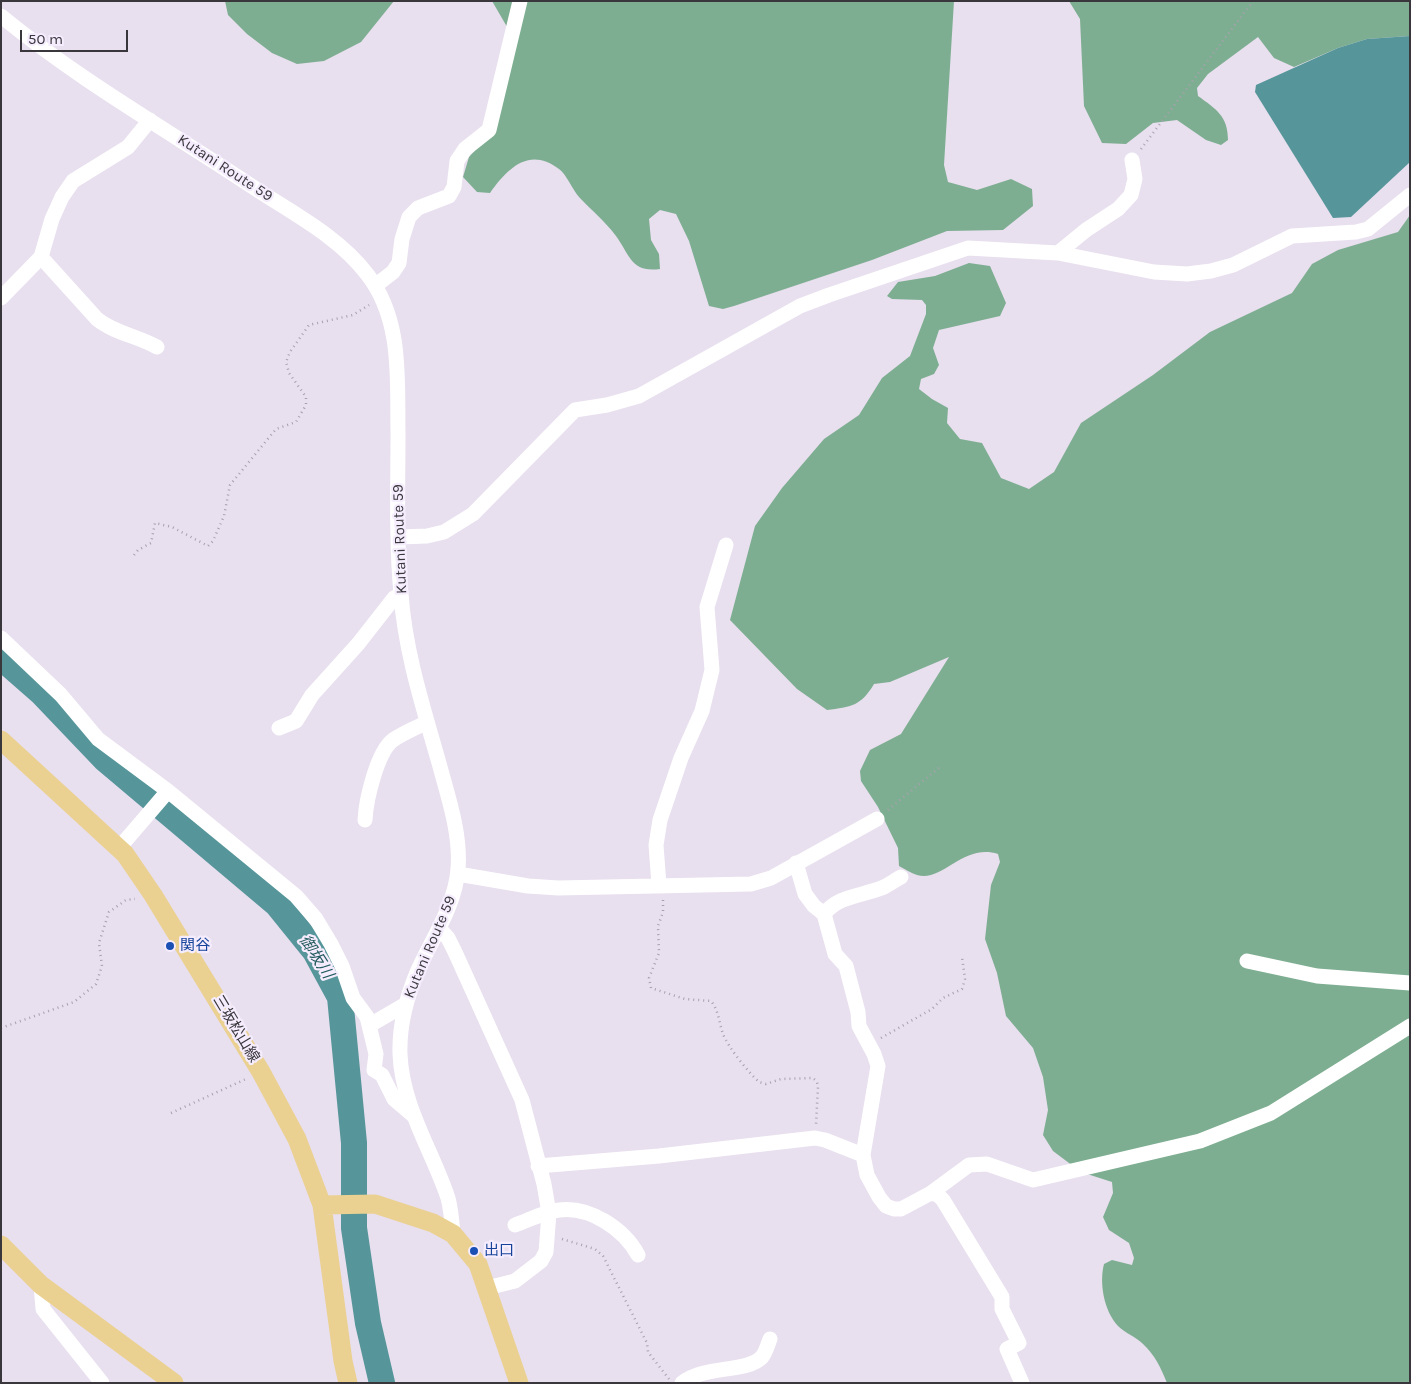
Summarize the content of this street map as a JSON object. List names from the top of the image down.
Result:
{
  "streets": {
    "main road": ["三坂松山線"],
    "street": ["Kutani Route 59"]
  },
  "water": ["御坂川"],
  "places": ["関谷", "出口"],
  "scale_bar": "50 m"
}
